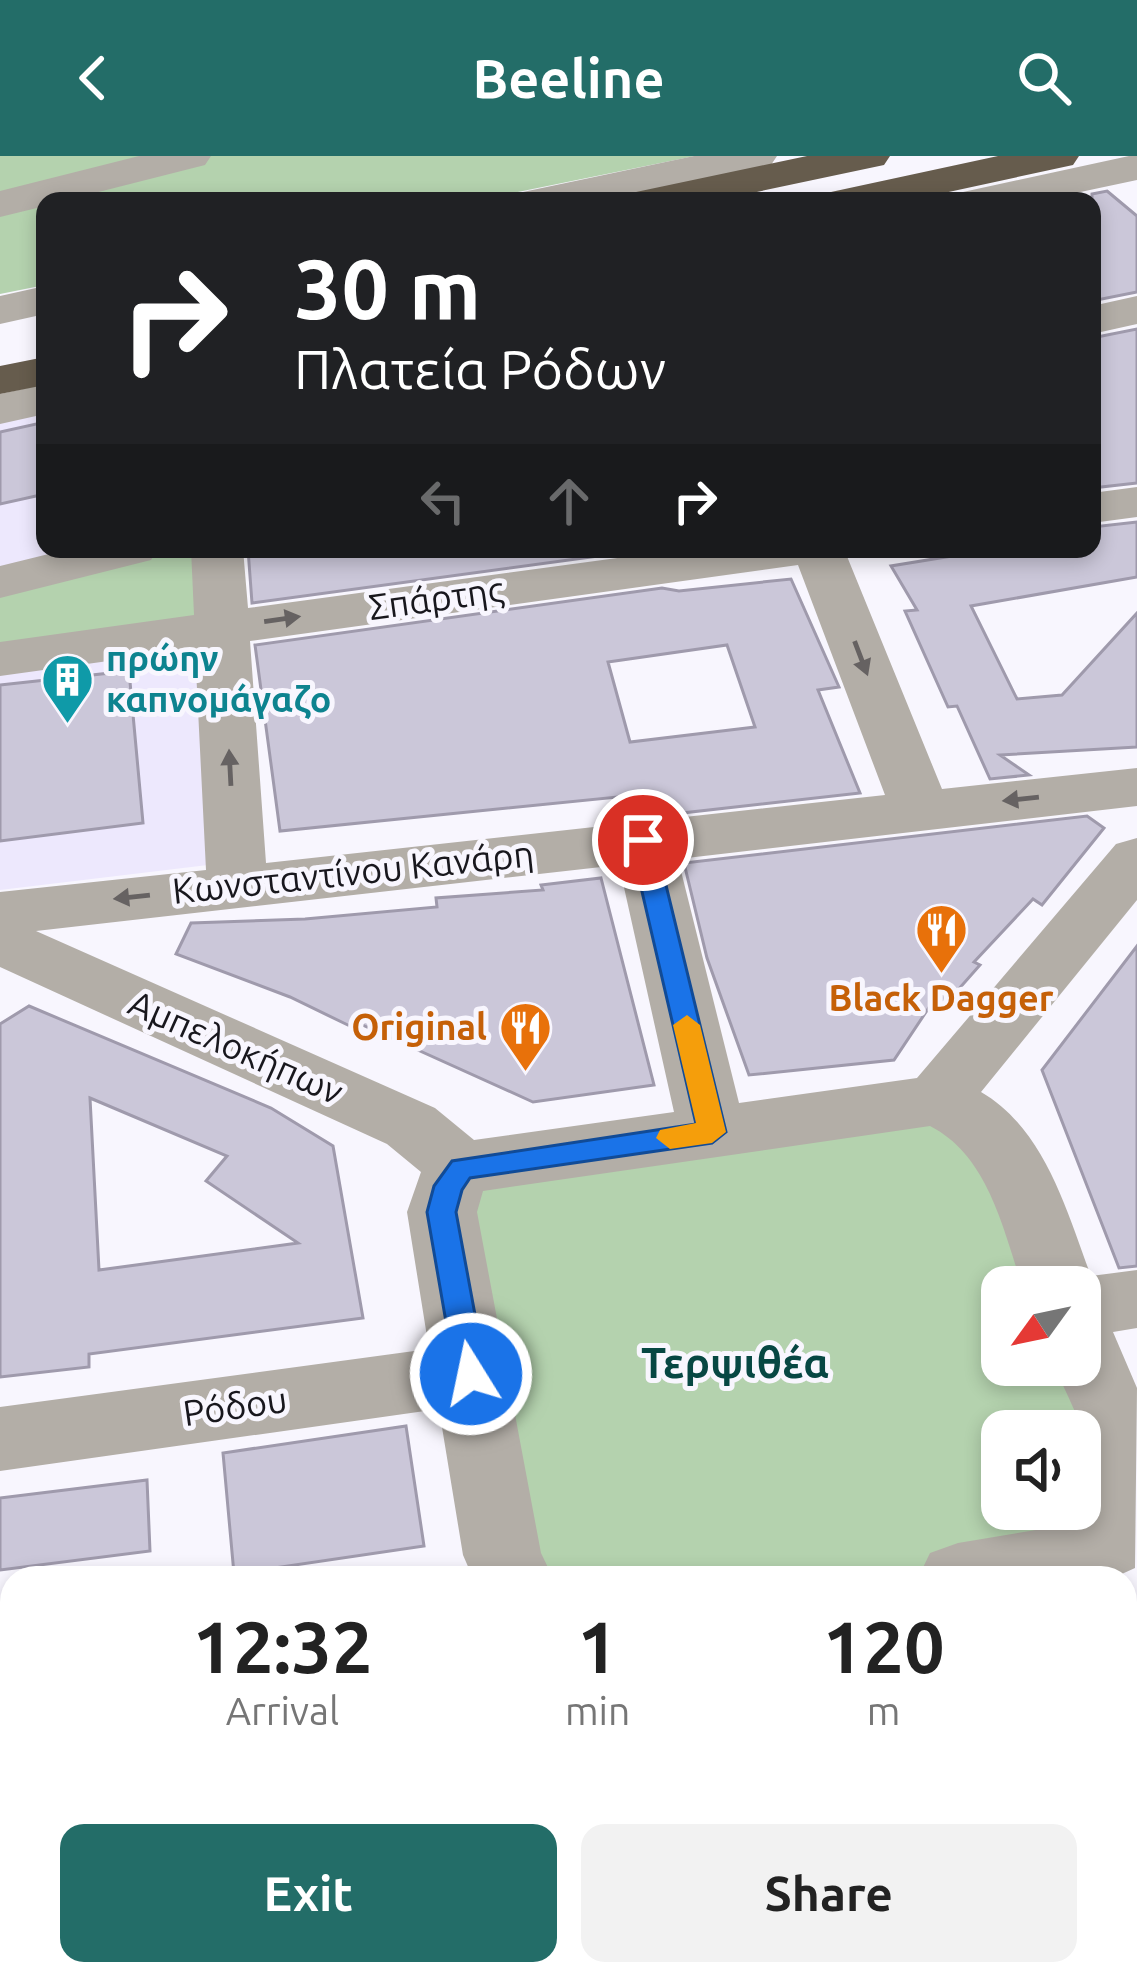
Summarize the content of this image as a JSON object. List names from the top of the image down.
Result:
{
  "streets": {
    "street": [
      "Σπάρτης",
      "Κωνσταντίνου Κανάρη",
      "Αμπελοκήπων",
      "Ρόδου"
    ]
  },
  "districts": ["Τερψιθέα"],
  "places": {
    "building": ["πρώην καπνομάγαζο"],
    "restaurant": ["Black Dagger", "Original"]
  },
  "north": "bottom left",
  "page": {
    "header": "Beeline",
    "turn": ["30 m", "Πλατεία Ρόδων"],
    "eta": [
      "12:32",
      "Arrival",
      "1",
      "min",
      "120",
      "m"
    ],
    "buttons": ["Exit", "Share"]
  }
}
